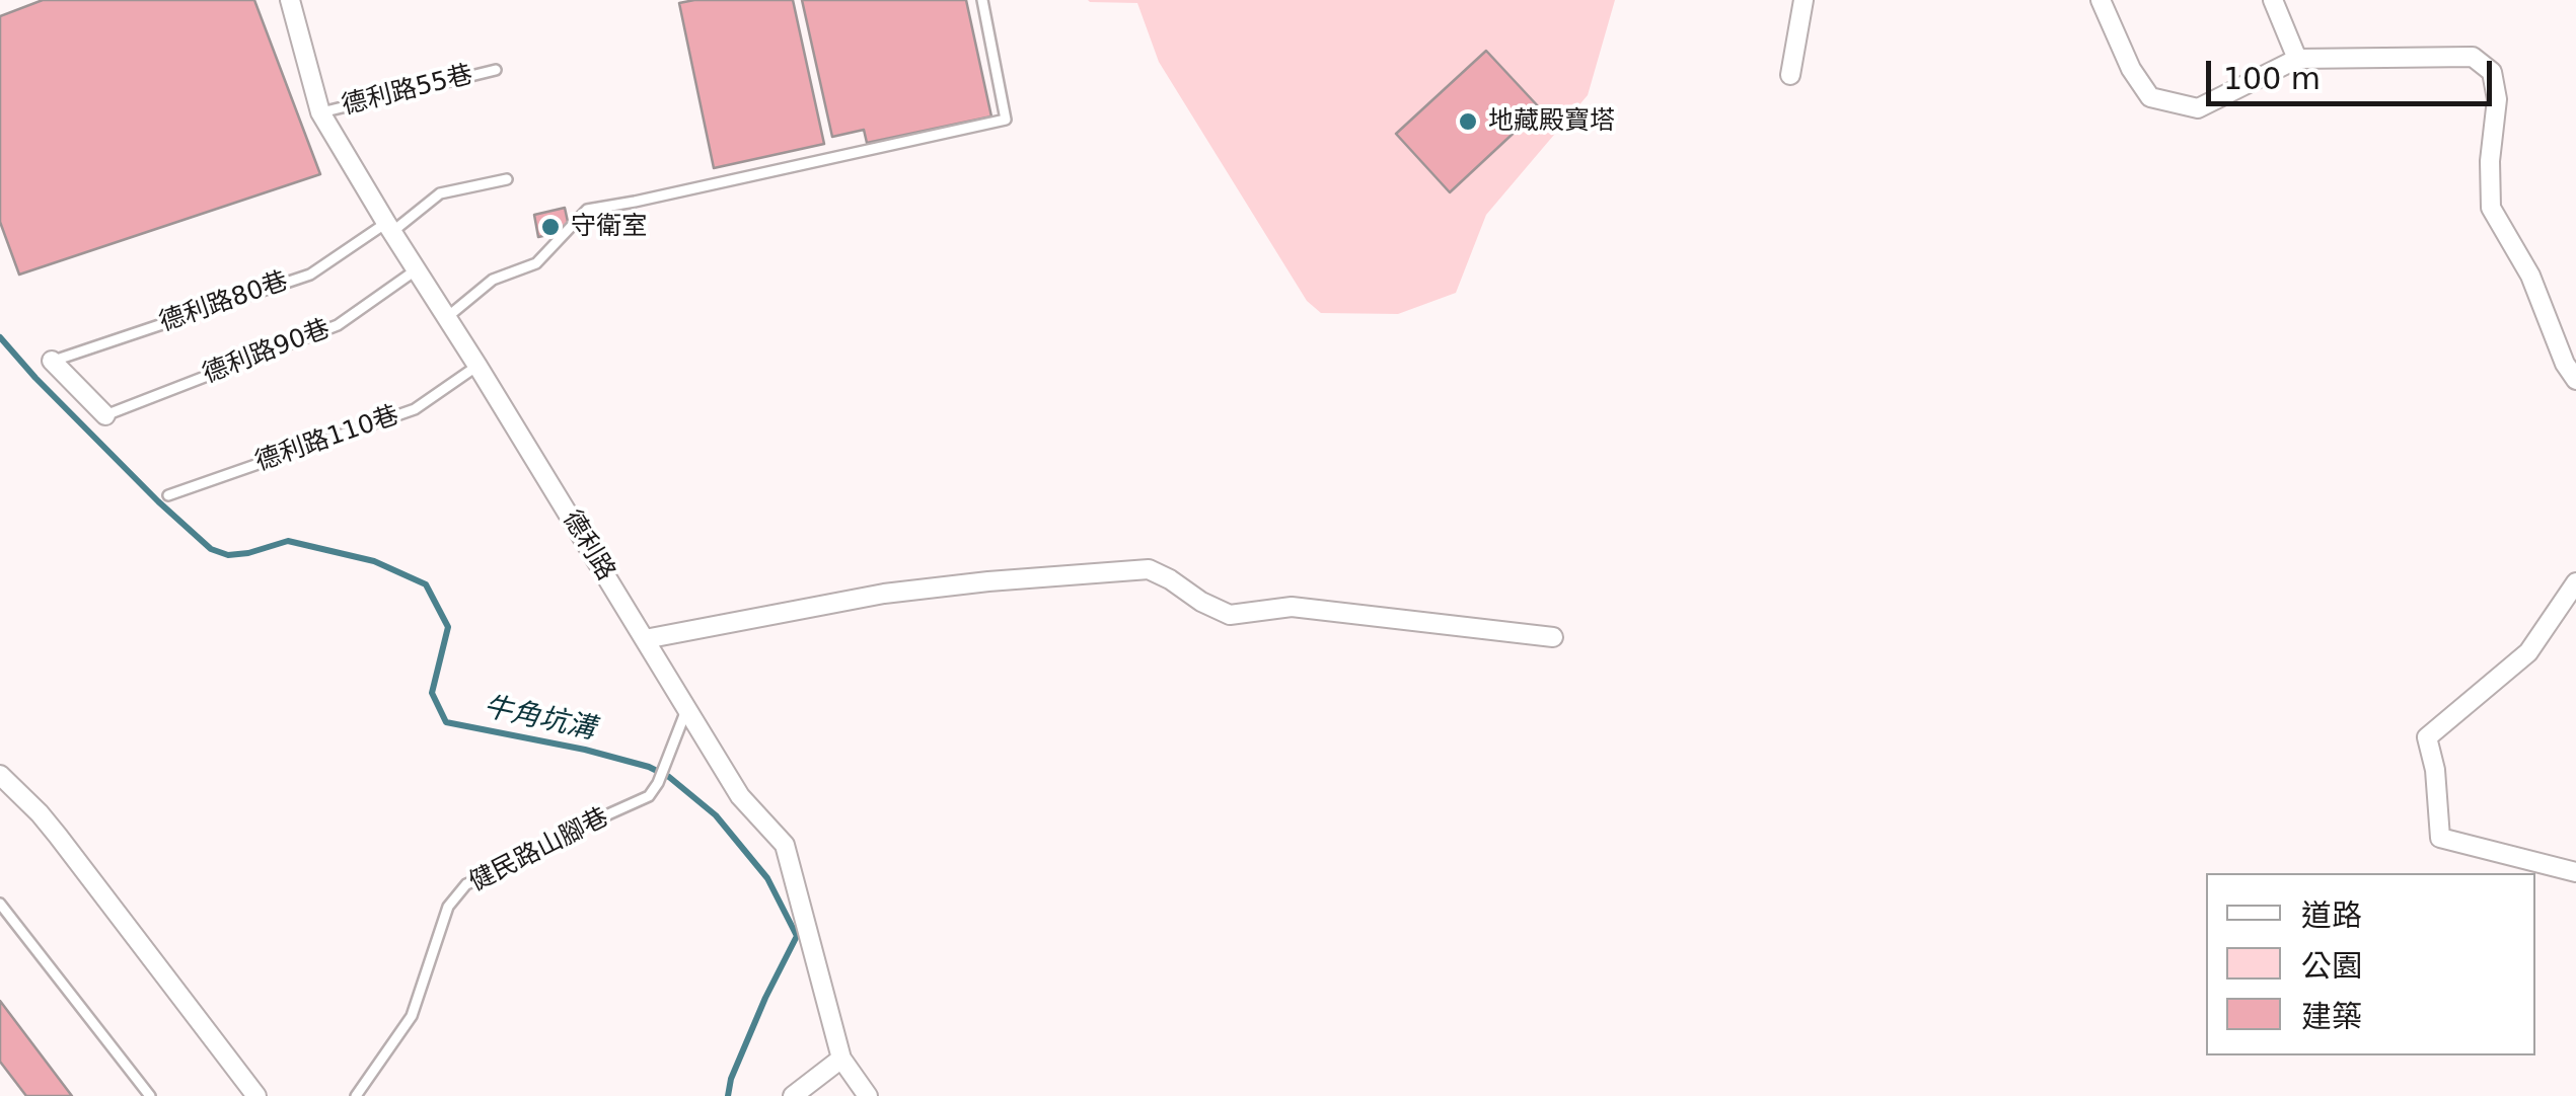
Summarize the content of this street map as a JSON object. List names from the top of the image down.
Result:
{
  "streets": {
    "street": ["德利路"],
    "lane": [
      "德利路55巷",
      "德利路80巷",
      "德利路90巷",
      "德利路110巷",
      "健民路山腳巷"
    ]
  },
  "crossings": [
    ["德利路55巷", "德利路"],
    ["德利路80巷", "德利路"],
    ["德利路90巷", "德利路"],
    ["德利路110巷", "德利路"],
    ["德利路", "健民路山腳巷"]
  ],
  "water": ["牛角坑溝"],
  "places": ["地藏殿寶塔", "守衛室"],
  "legend": ["道路", "公園", "建築"],
  "scale_bar": "100 m"
}
